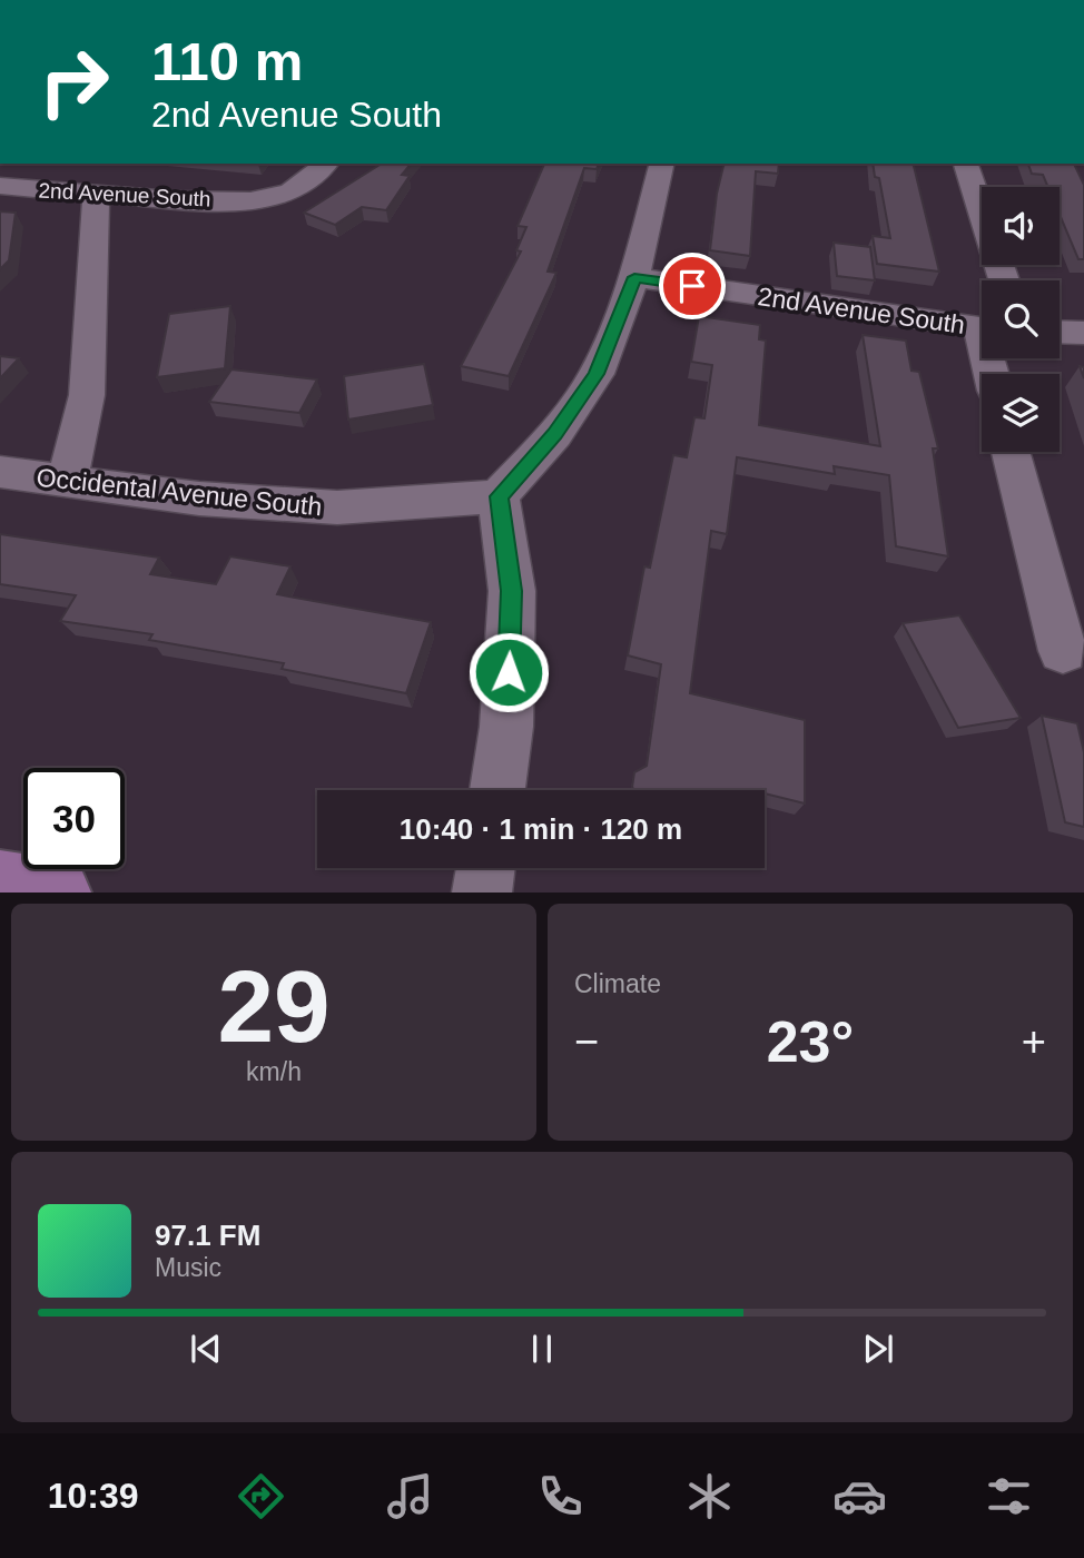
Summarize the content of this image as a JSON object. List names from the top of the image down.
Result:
{
  "streets": {
    "street": ["2nd Avenue South", "Occidental Avenue South"]
  },
  "page": {
    "turn": ["110 m", "2nd Avenue South"],
    "limit": "30",
    "trip": "10:40 · 1 min · 120 m",
    "tile": [
      ["29", "km/h"],
      "Climate"
    ],
    "heat": ["−", "23°", "+"],
    "song": ["97.1 FM", "Music"],
    "tabs": "10:39"
  }
}
